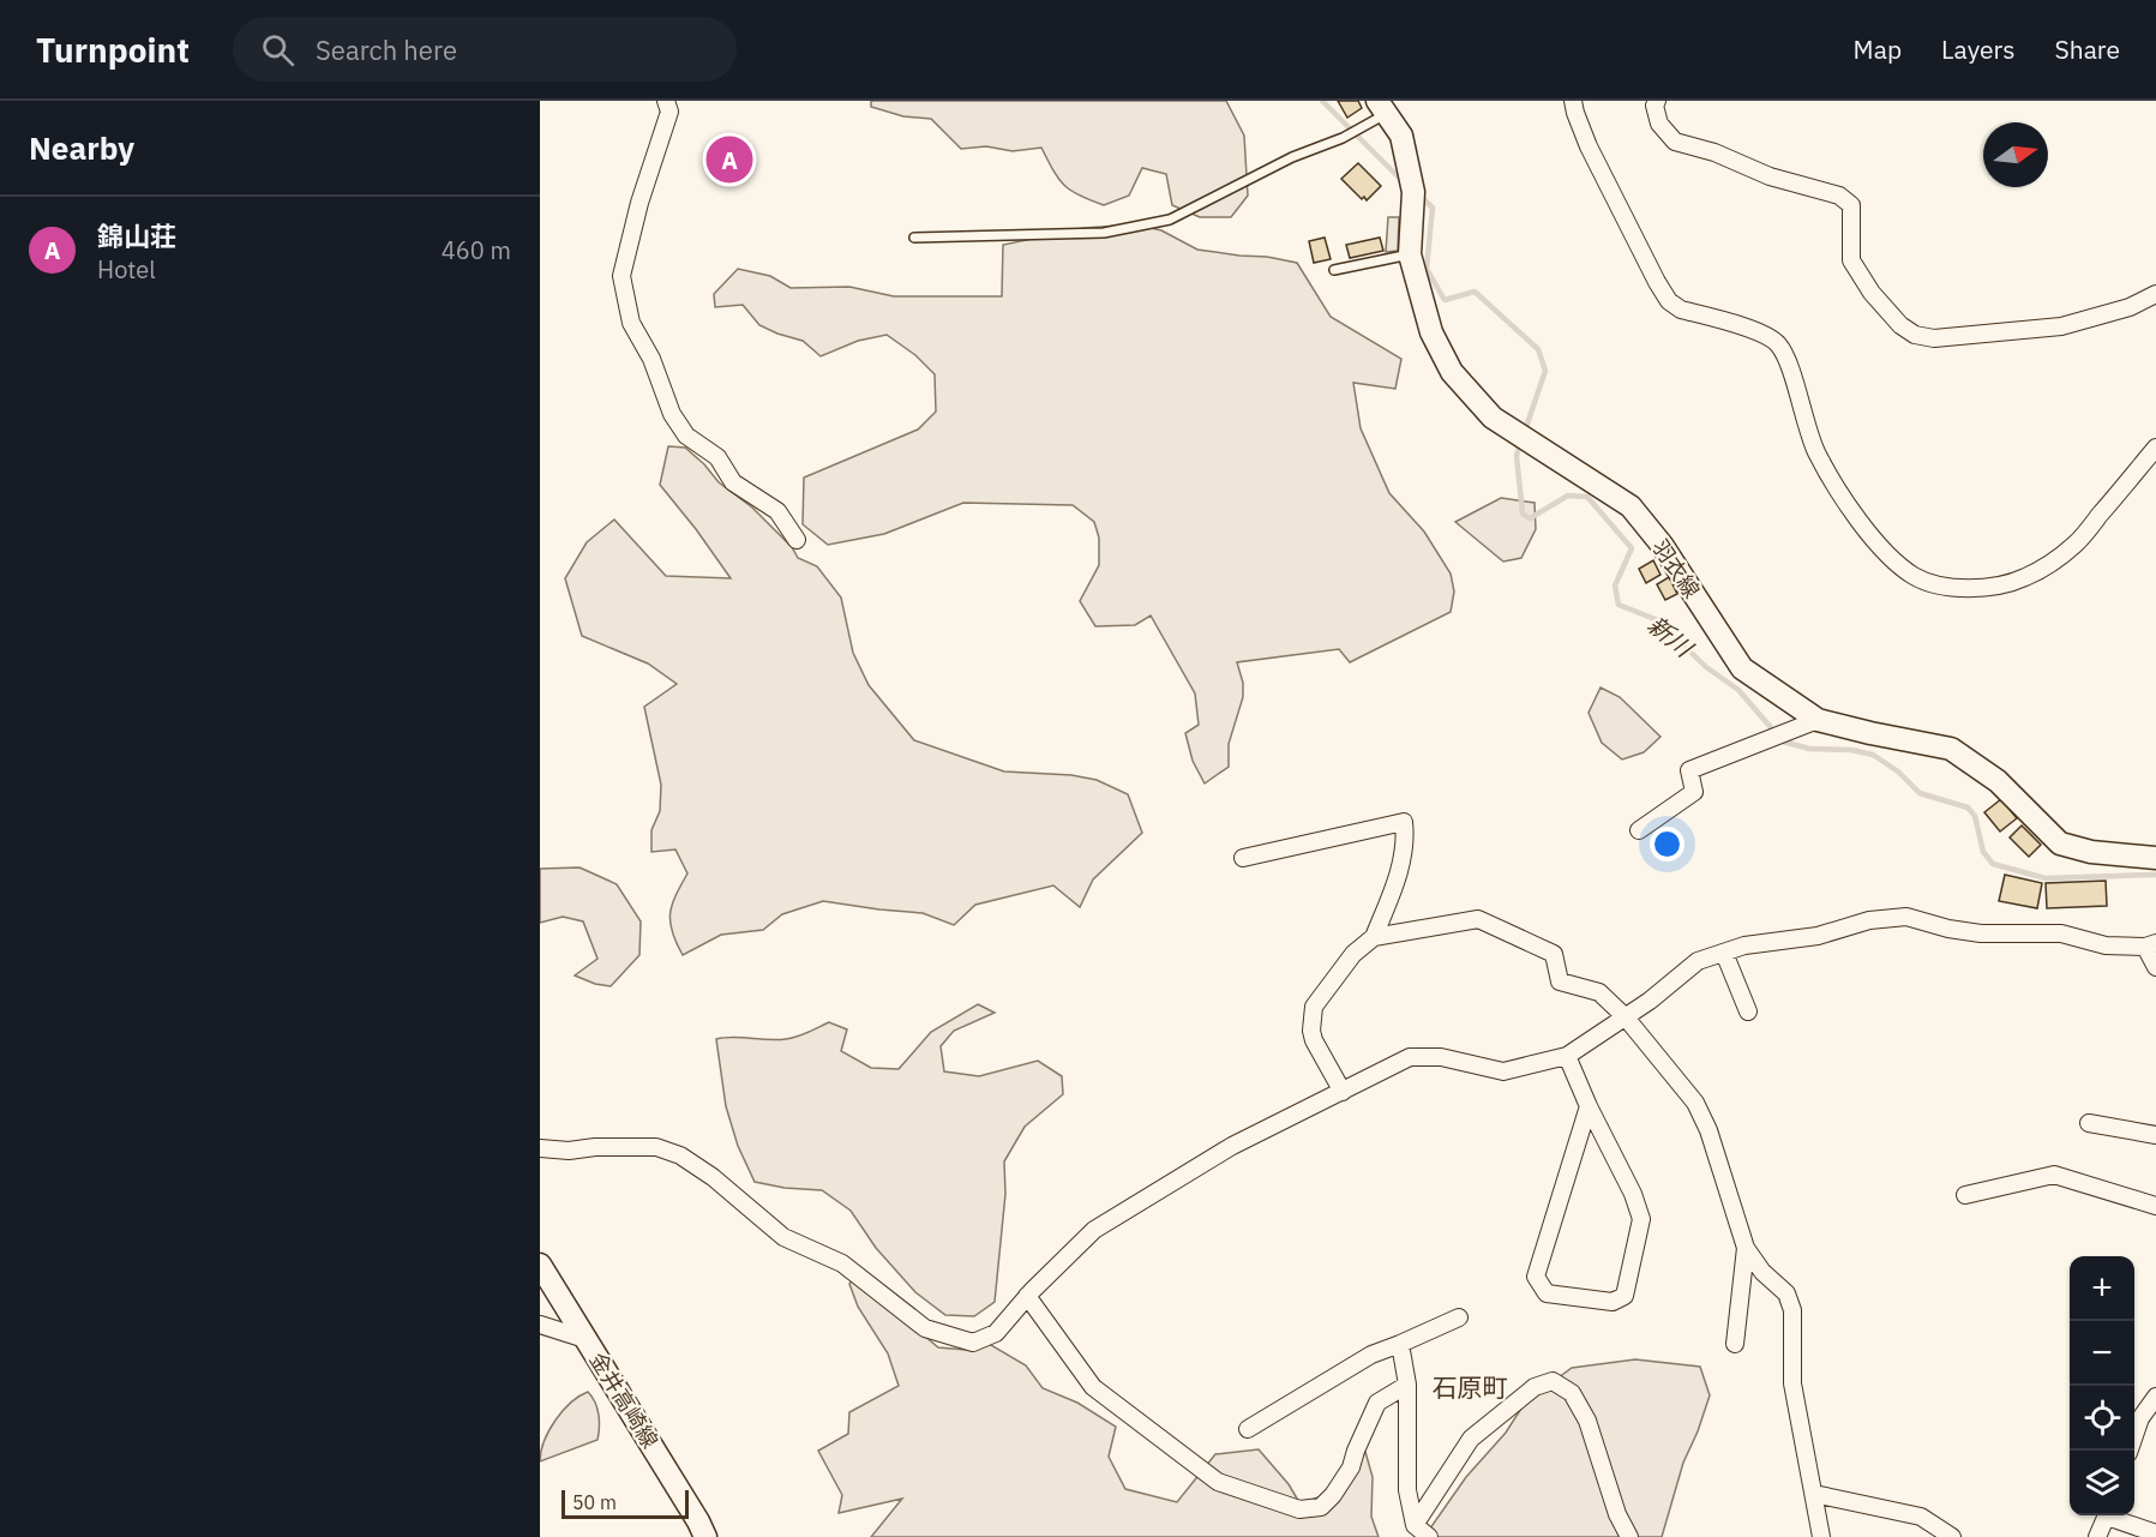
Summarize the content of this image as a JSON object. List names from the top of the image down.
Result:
{
  "streets": {
    "street": ["羽衣線", "金井高崎線"]
  },
  "districts": ["石原町"],
  "water": ["新川"],
  "scale_bar": "50 m",
  "north": "right",
  "page": {
    "header": "Turnpoint",
    "search": "Search here",
    "nav": ["Map", "Layers", "Share"],
    "heading": "Nearby",
    "pins": "A",
    "list": [
      {
        "mark": "A",
        "name": "錦山荘",
        "note": "Hotel",
        "value": "460 m"
      }
    ],
    "map_buttons": ["+", "−"],
    "scale": "50 m"
  }
}
